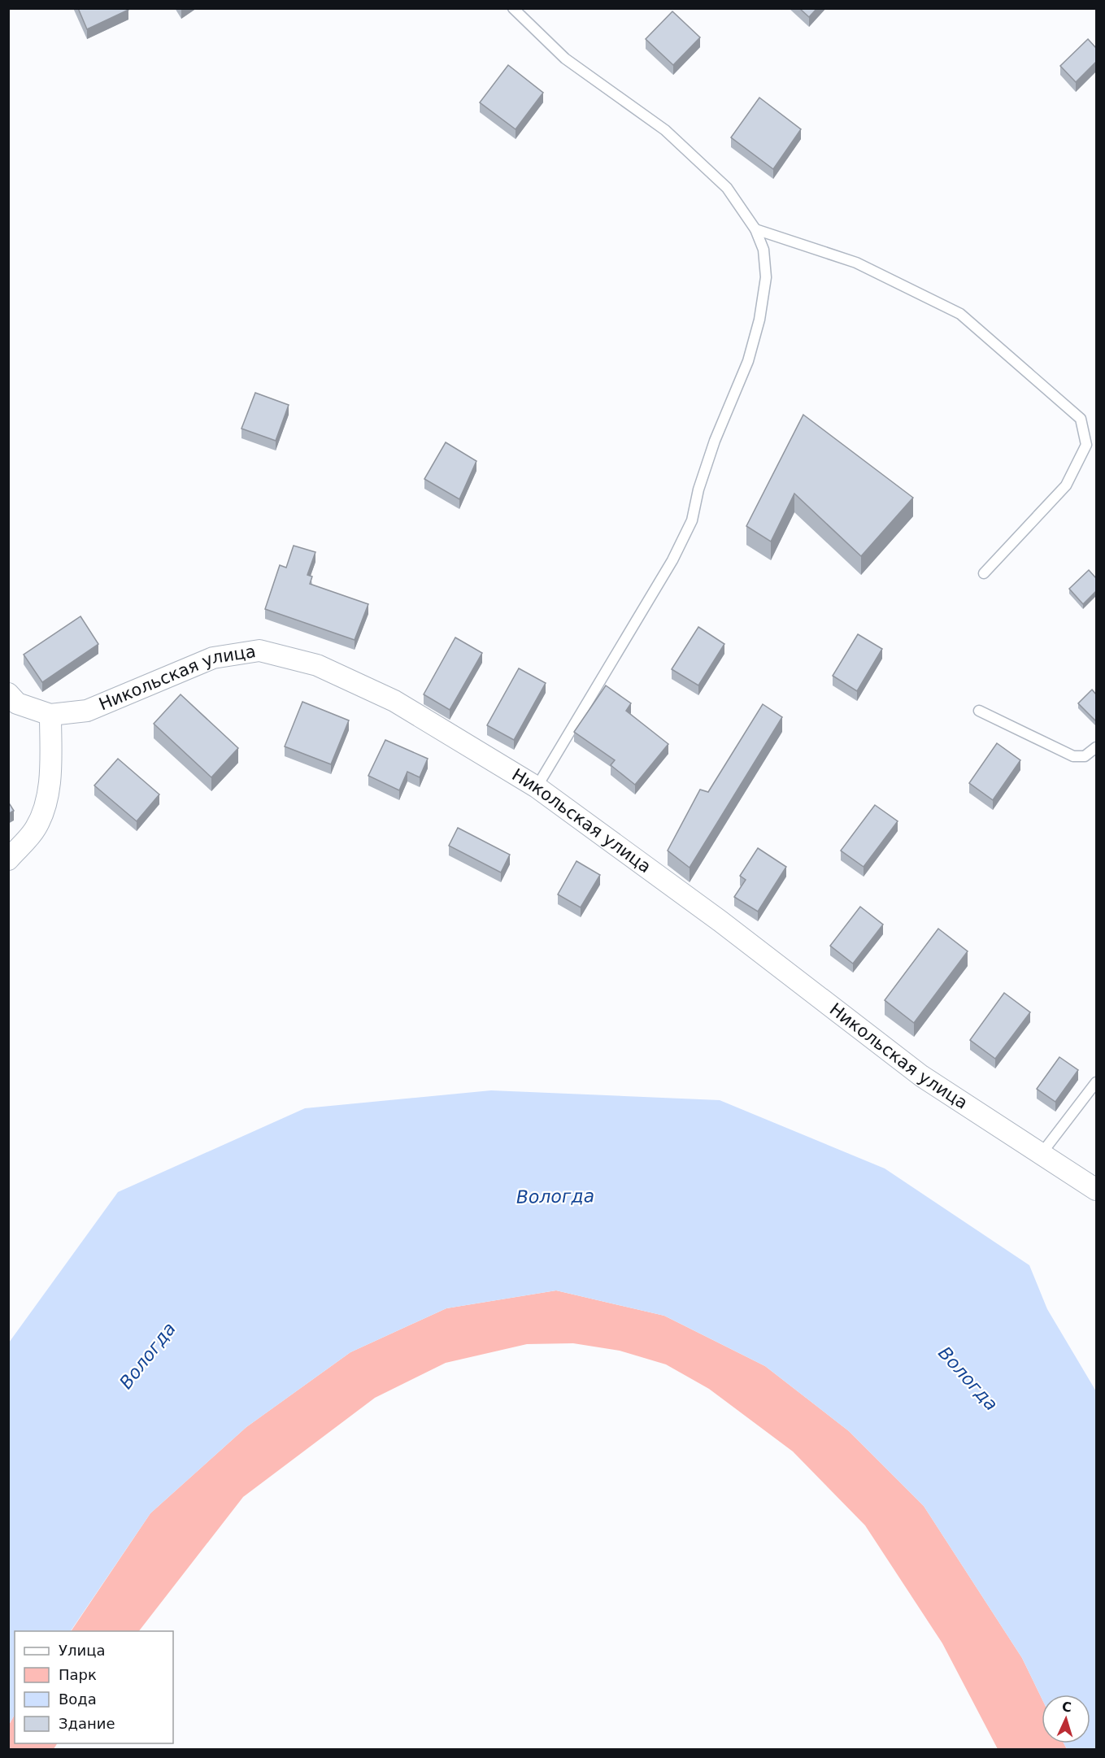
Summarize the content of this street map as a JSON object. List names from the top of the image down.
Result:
{
  "streets": {
    "street": ["Никольская улица"]
  },
  "water": ["Вологда"],
  "legend": [
    "Улица",
    "Парк",
    "Вода",
    "Здание"
  ],
  "north": "top"
}
